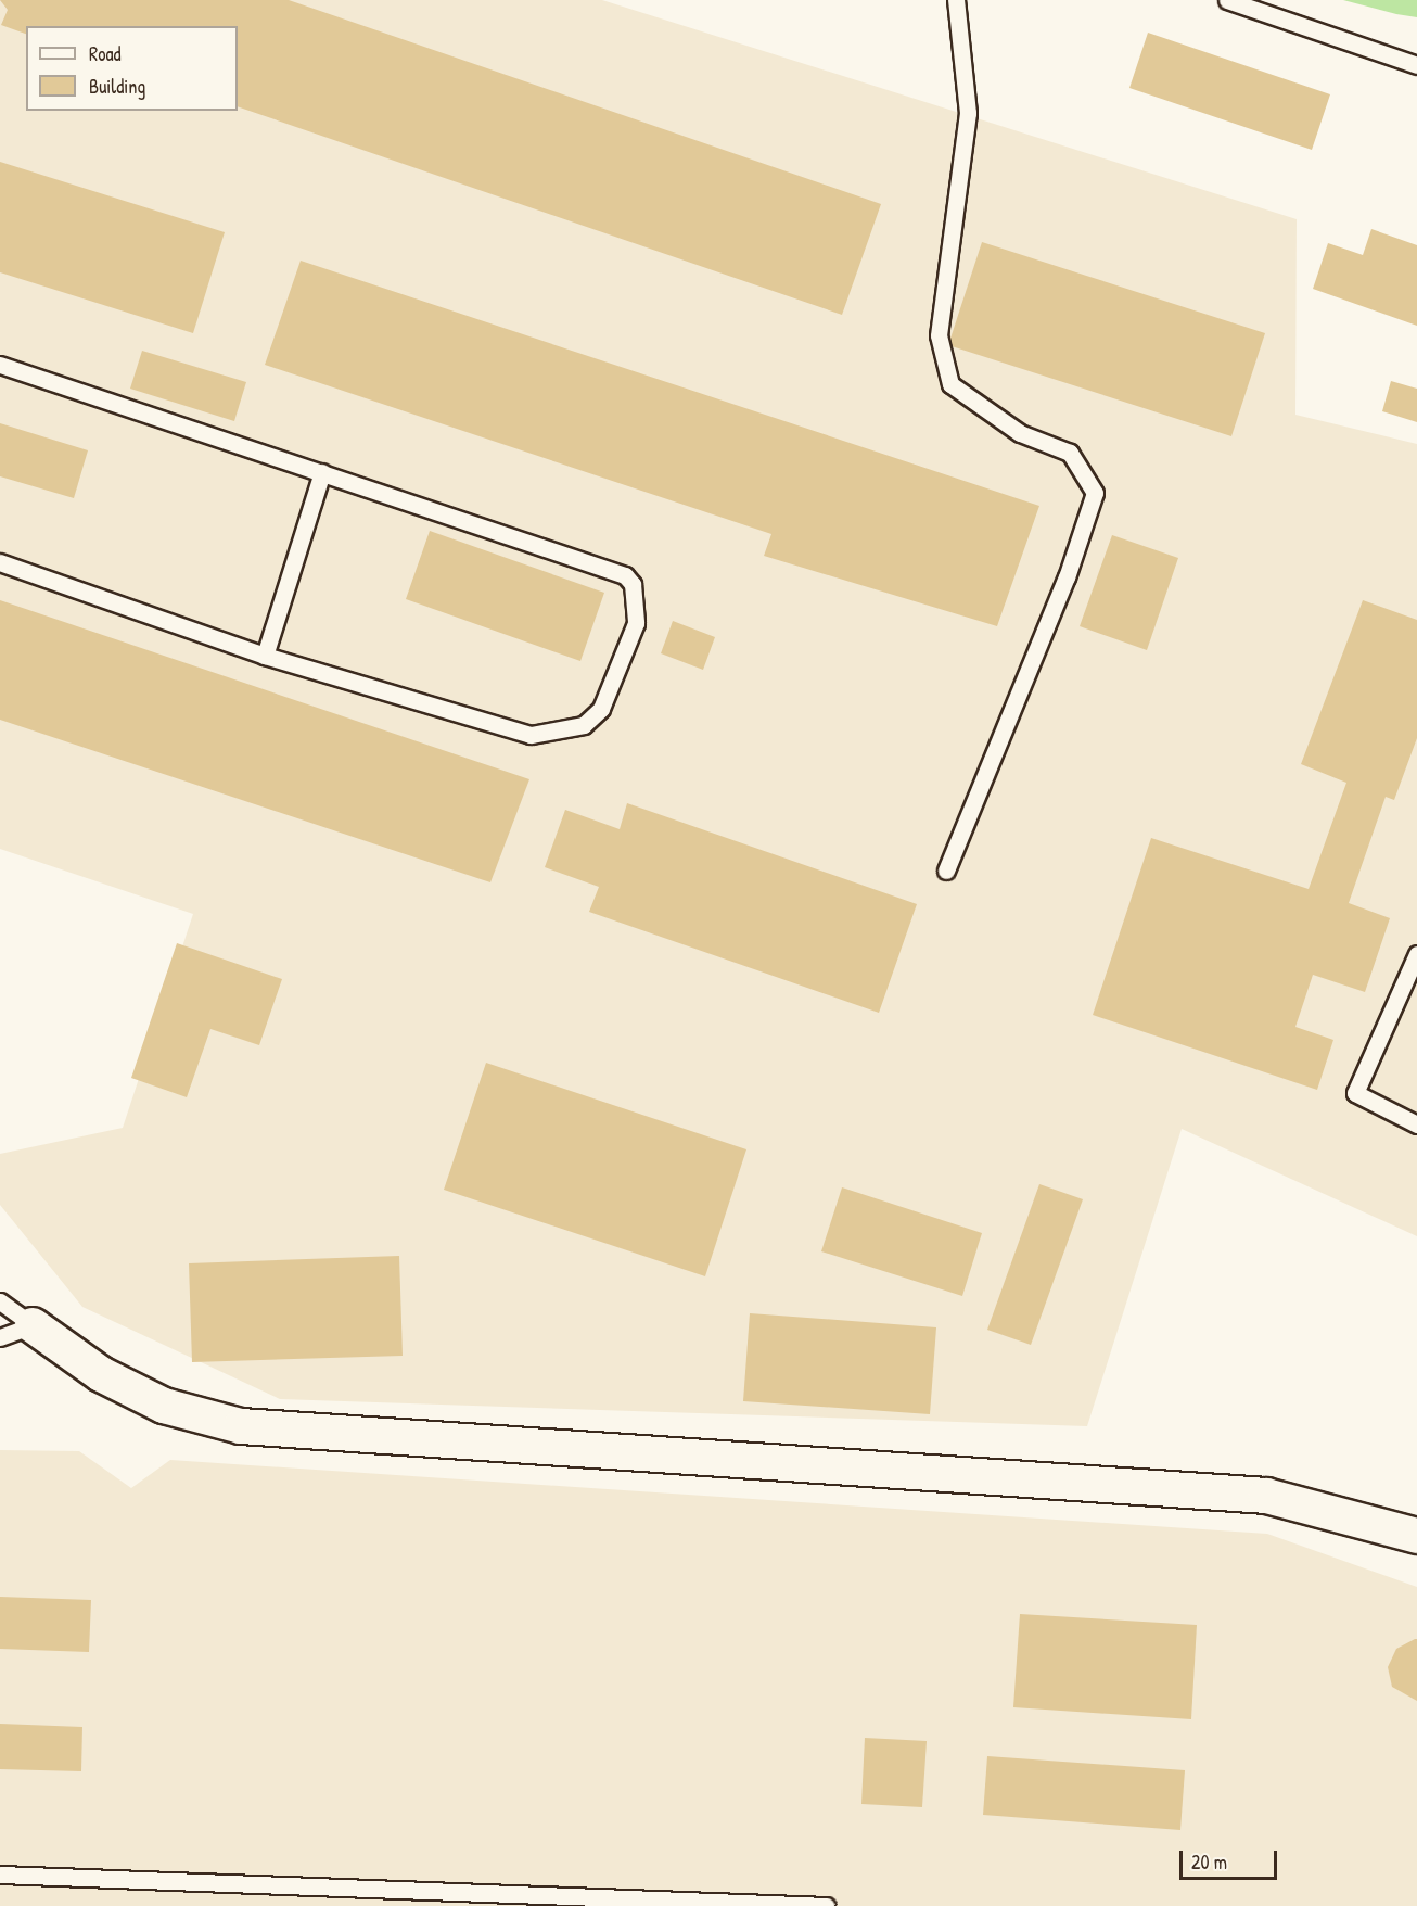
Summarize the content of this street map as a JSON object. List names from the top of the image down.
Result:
{
  "legend": ["Road", "Building"],
  "scale_bar": "20 m"
}
